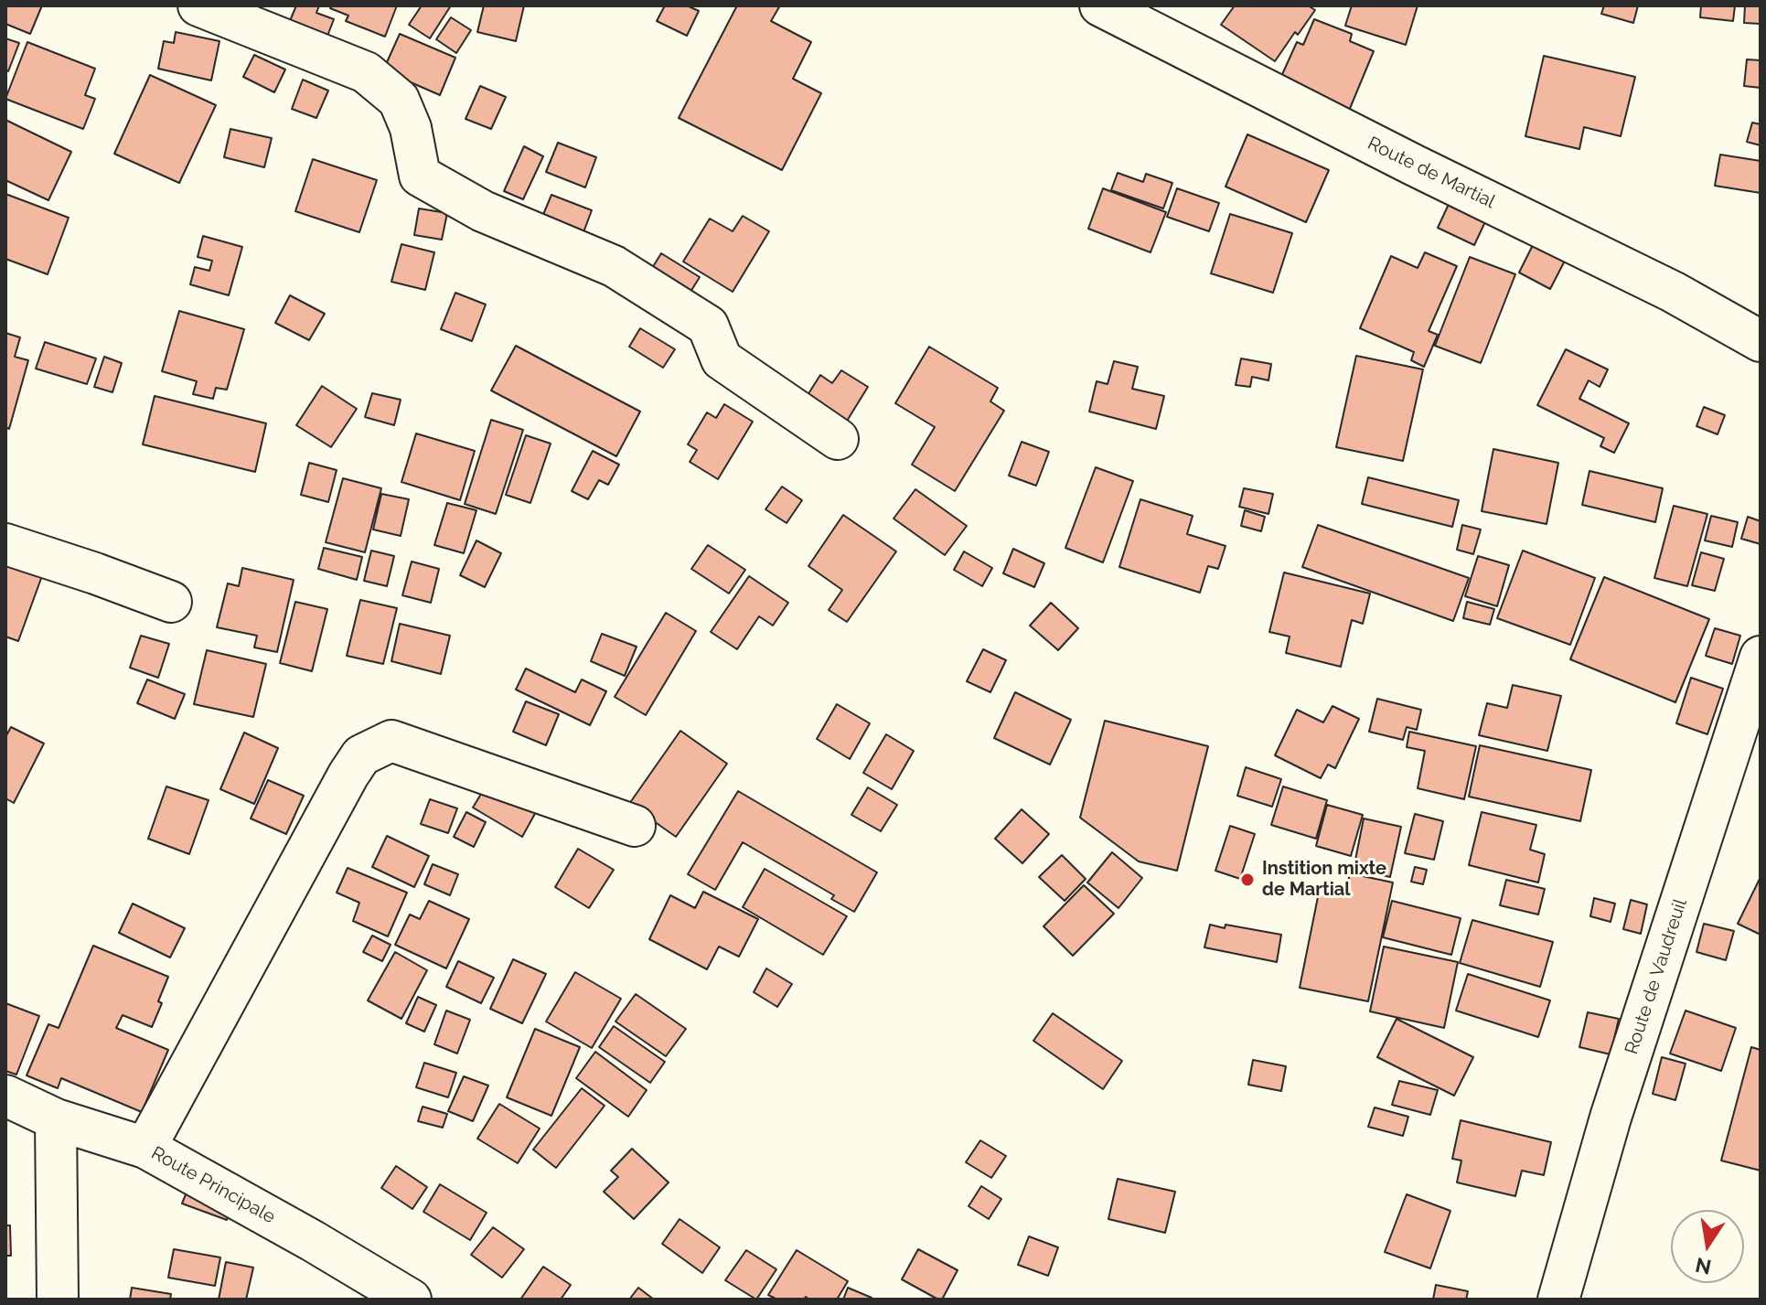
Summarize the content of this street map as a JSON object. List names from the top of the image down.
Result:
{
  "streets": {
    "street": ["Route de Martial", "Route de Vaudreuil", "Route Principale"]
  },
  "places": ["Instition mixte de Martial"],
  "north": "bottom"
}
